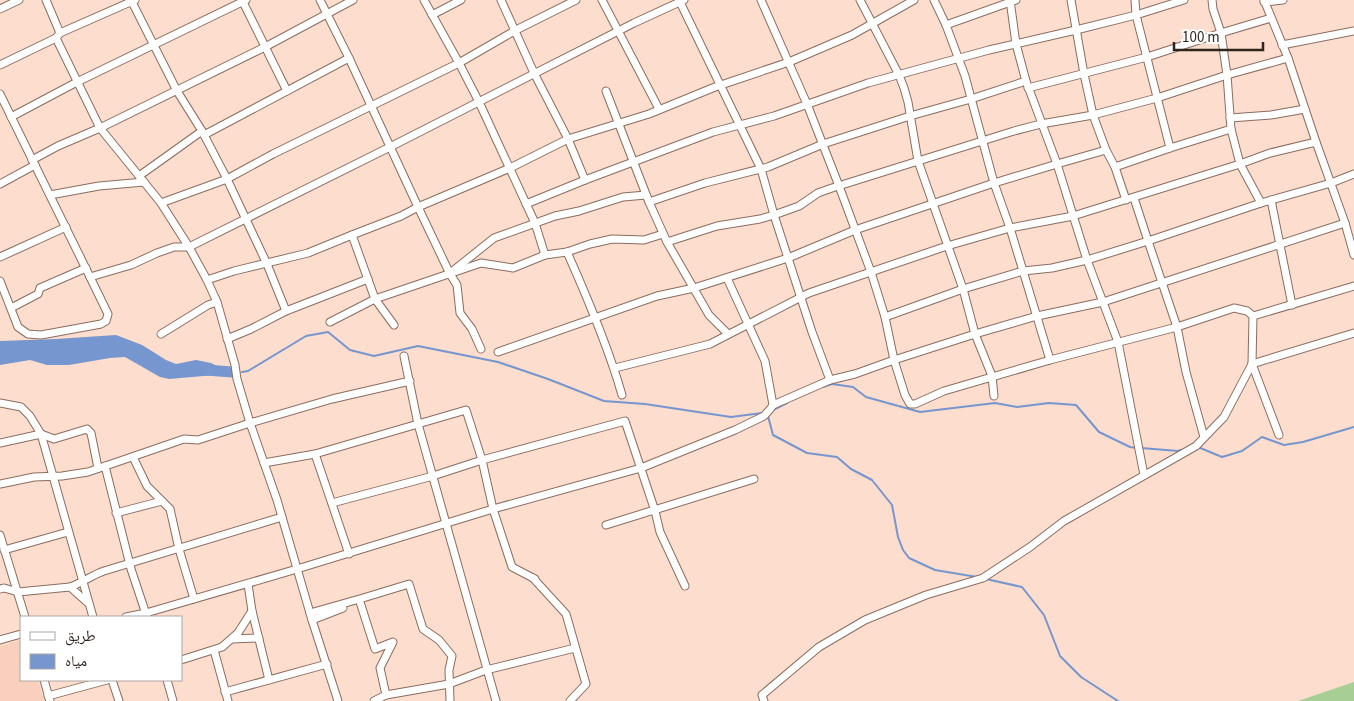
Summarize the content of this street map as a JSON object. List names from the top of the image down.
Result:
{
  "legend": ["طريق", "مياه"],
  "scale_bar": "100 m"
}
